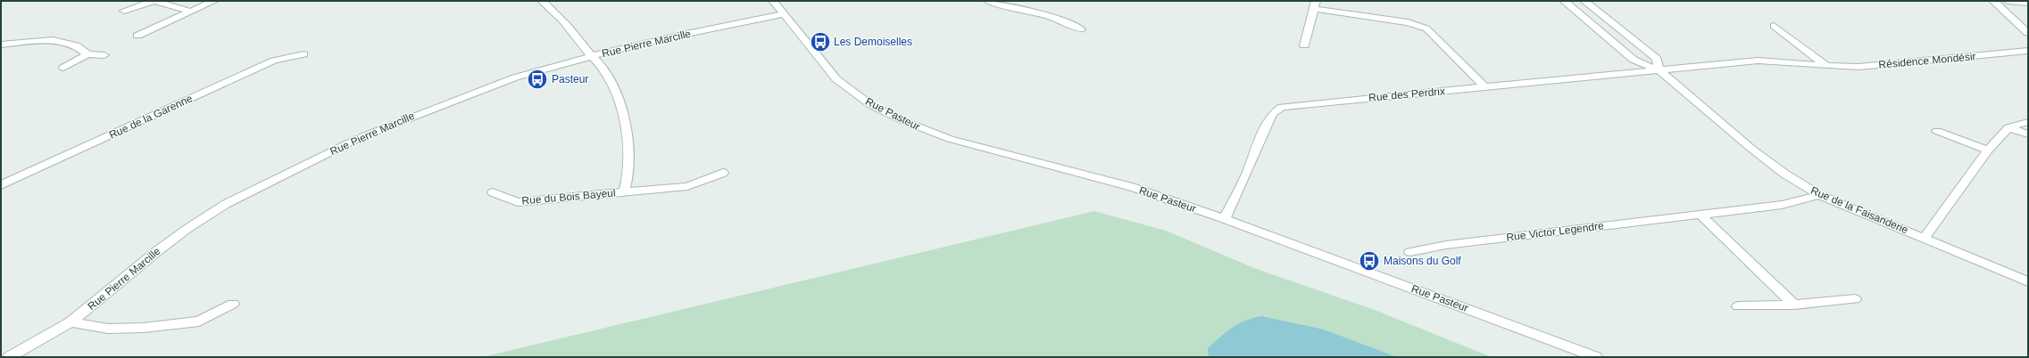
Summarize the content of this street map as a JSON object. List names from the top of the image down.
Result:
{
  "streets": {
    "street": [
      "Rue Pierre Marcille",
      "Résidence Mondésir",
      "Rue des Perdrix",
      "Rue Pasteur",
      "Rue de la Garenne",
      "Rue du Bois Bayeul",
      "Rue de la Faisanderie",
      "Rue Victor Legendre"
    ]
  },
  "crossings": [
    ["Rue Pierre Marcille", "Rue Pasteur"],
    ["Rue Pierre Marcille", "Rue du Bois Bayeul"],
    ["Résidence Mondésir", "Rue des Perdrix"],
    ["Résidence Mondésir", "Rue de la Faisanderie"],
    ["Rue des Perdrix", "Rue Pasteur"],
    ["Rue des Perdrix", "Rue de la Faisanderie"],
    ["Rue de la Faisanderie", "Rue Victor Legendre"]
  ],
  "places": {
    "bus stop": ["Les Demoiselles", "Pasteur", "Maisons du Golf"]
  }
}
